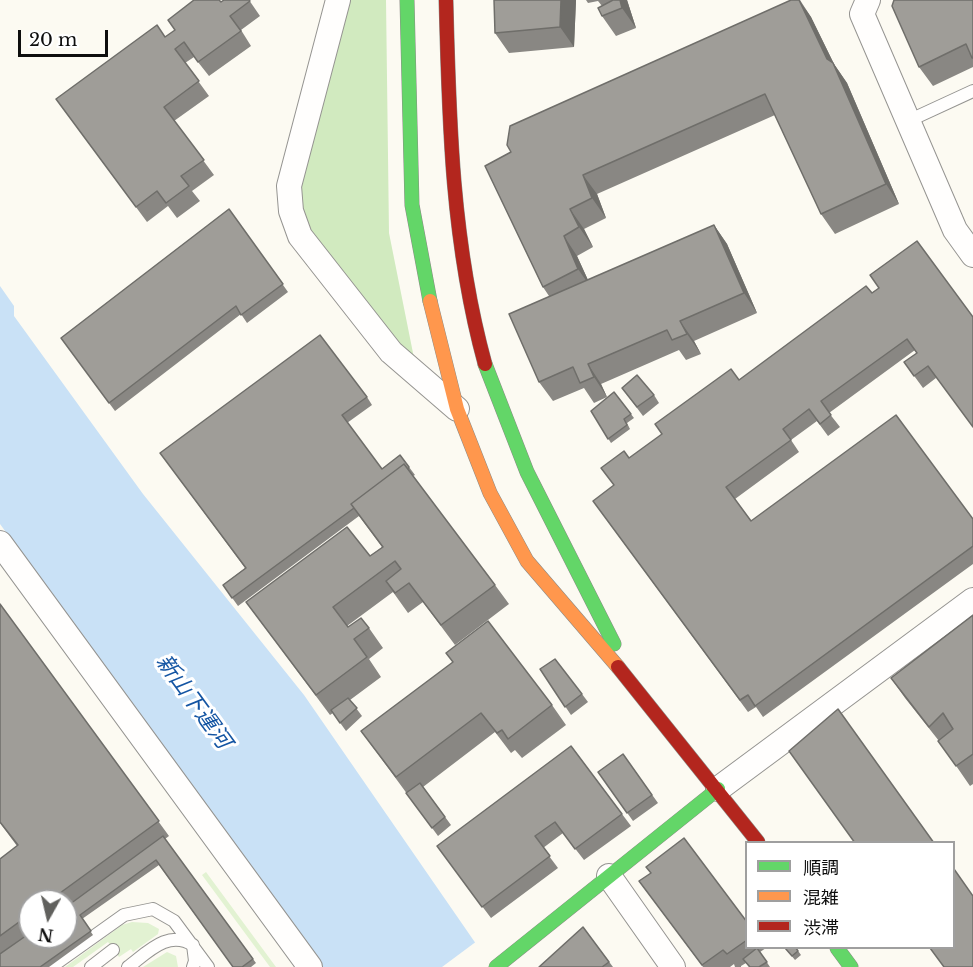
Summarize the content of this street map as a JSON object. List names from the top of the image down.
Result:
{
  "water": ["新山下運河"],
  "legend": ["順調", "混雑", "渋滞"],
  "scale_bar": "20 m",
  "north": "bottom"
}
